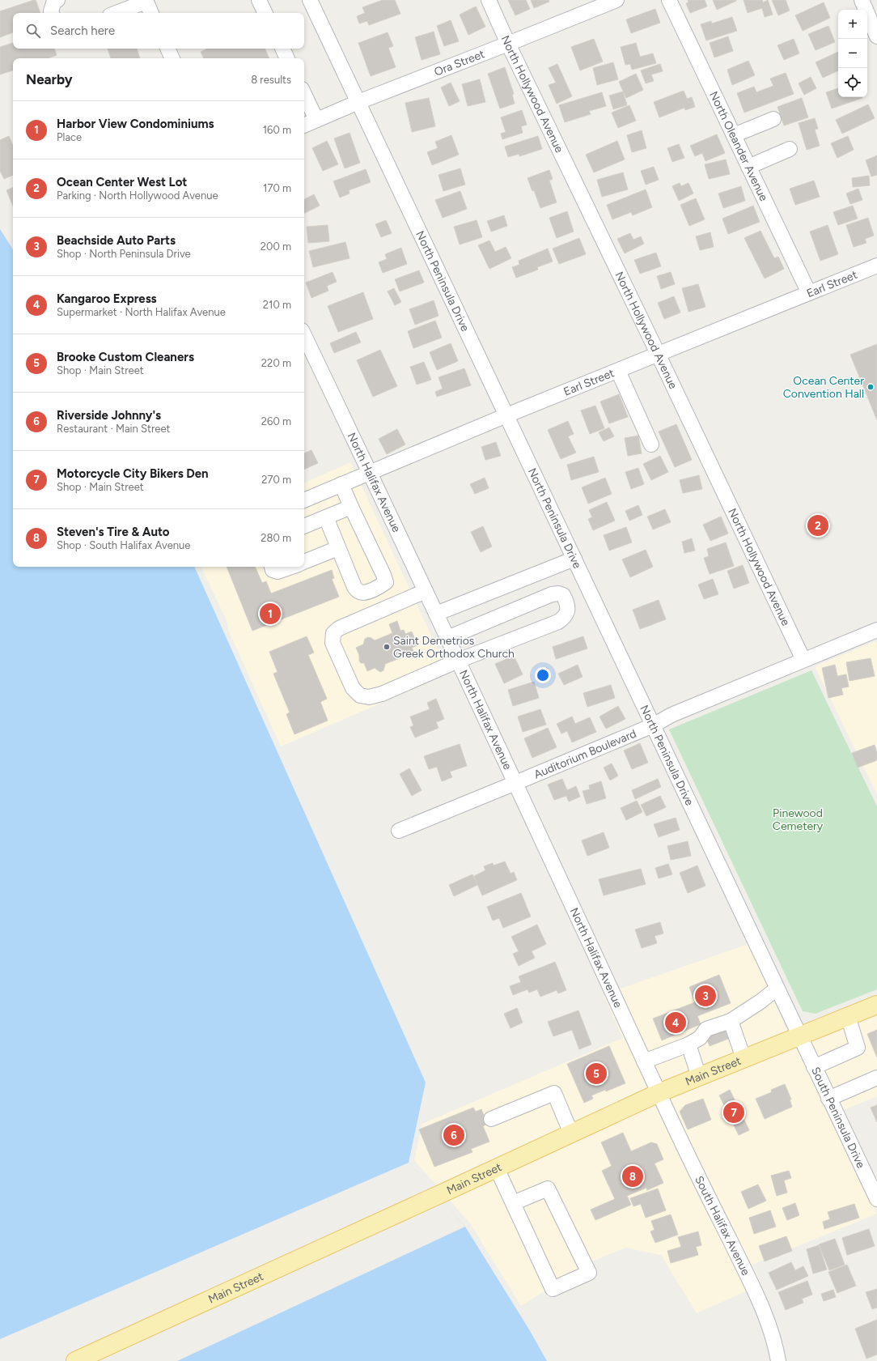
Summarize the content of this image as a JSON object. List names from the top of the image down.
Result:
{
  "streets": {
    "main road": ["Main Street"],
    "street": [
      "Ora Street",
      "North Hollywood Avenue",
      "North Oleander Avenue",
      "North Peninsula Drive",
      "Earl Street",
      "North Halifax Avenue",
      "Auditorium Boulevard",
      "South Peninsula Drive",
      "South Halifax Avenue"
    ]
  },
  "crossings": [
    ["Ora Street", "North Hollywood Avenue"],
    ["Ora Street", "North Peninsula Drive"],
    ["North Hollywood Avenue", "Earl Street"],
    ["North Hollywood Avenue", "Auditorium Boulevard"],
    ["North Oleander Avenue", "Earl Street"],
    ["North Peninsula Drive", "Earl Street"],
    ["North Peninsula Drive", "Auditorium Boulevard"],
    ["North Peninsula Drive", "Main Street"],
    ["North Peninsula Drive", "South Peninsula Drive"],
    ["Earl Street", "North Halifax Avenue"],
    ["North Halifax Avenue", "Auditorium Boulevard"],
    ["North Halifax Avenue", "Main Street"],
    ["North Halifax Avenue", "South Halifax Avenue"],
    ["Main Street", "South Peninsula Drive"],
    ["Main Street", "South Halifax Avenue"]
  ],
  "parks": ["Pinewood Cemetery"],
  "places": ["Ocean Center Convention Hall", "Saint Demetrios Greek Orthodox Church"],
  "page": {
    "map_buttons": ["+", "−"],
    "search": "Search here",
    "heading": ["Nearby", "8 results"],
    "list": [
      {
        "mark": "1",
        "name": "Harbor View Condominiums",
        "note": "Place",
        "value": "160 m"
      },
      {
        "mark": "2",
        "name": "Ocean Center West Lot",
        "note": "Parking · North Hollywood Avenue",
        "value": "170 m"
      },
      {
        "mark": "3",
        "name": "Beachside Auto Parts",
        "note": "Shop · North Peninsula Drive",
        "value": "200 m"
      },
      {
        "mark": "4",
        "name": "Kangaroo Express",
        "note": "Supermarket · North Halifax Avenue",
        "value": "210 m"
      },
      {
        "mark": "5",
        "name": "Brooke Custom Cleaners",
        "note": "Shop · Main Street",
        "value": "220 m"
      },
      {
        "mark": "6",
        "name": "Riverside Johnny's",
        "note": "Restaurant · Main Street",
        "value": "260 m"
      },
      {
        "mark": "7",
        "name": "Motorcycle City Bikers Den",
        "note": "Shop · Main Street",
        "value": "270 m"
      },
      {
        "mark": "8",
        "name": "Steven's Tire & Auto",
        "note": "Shop · South Halifax Avenue",
        "value": "280 m"
      }
    ],
    "pins": [
      "2",
      "1",
      "3",
      "4",
      "5",
      "7",
      "6",
      "8"
    ]
  }
}
